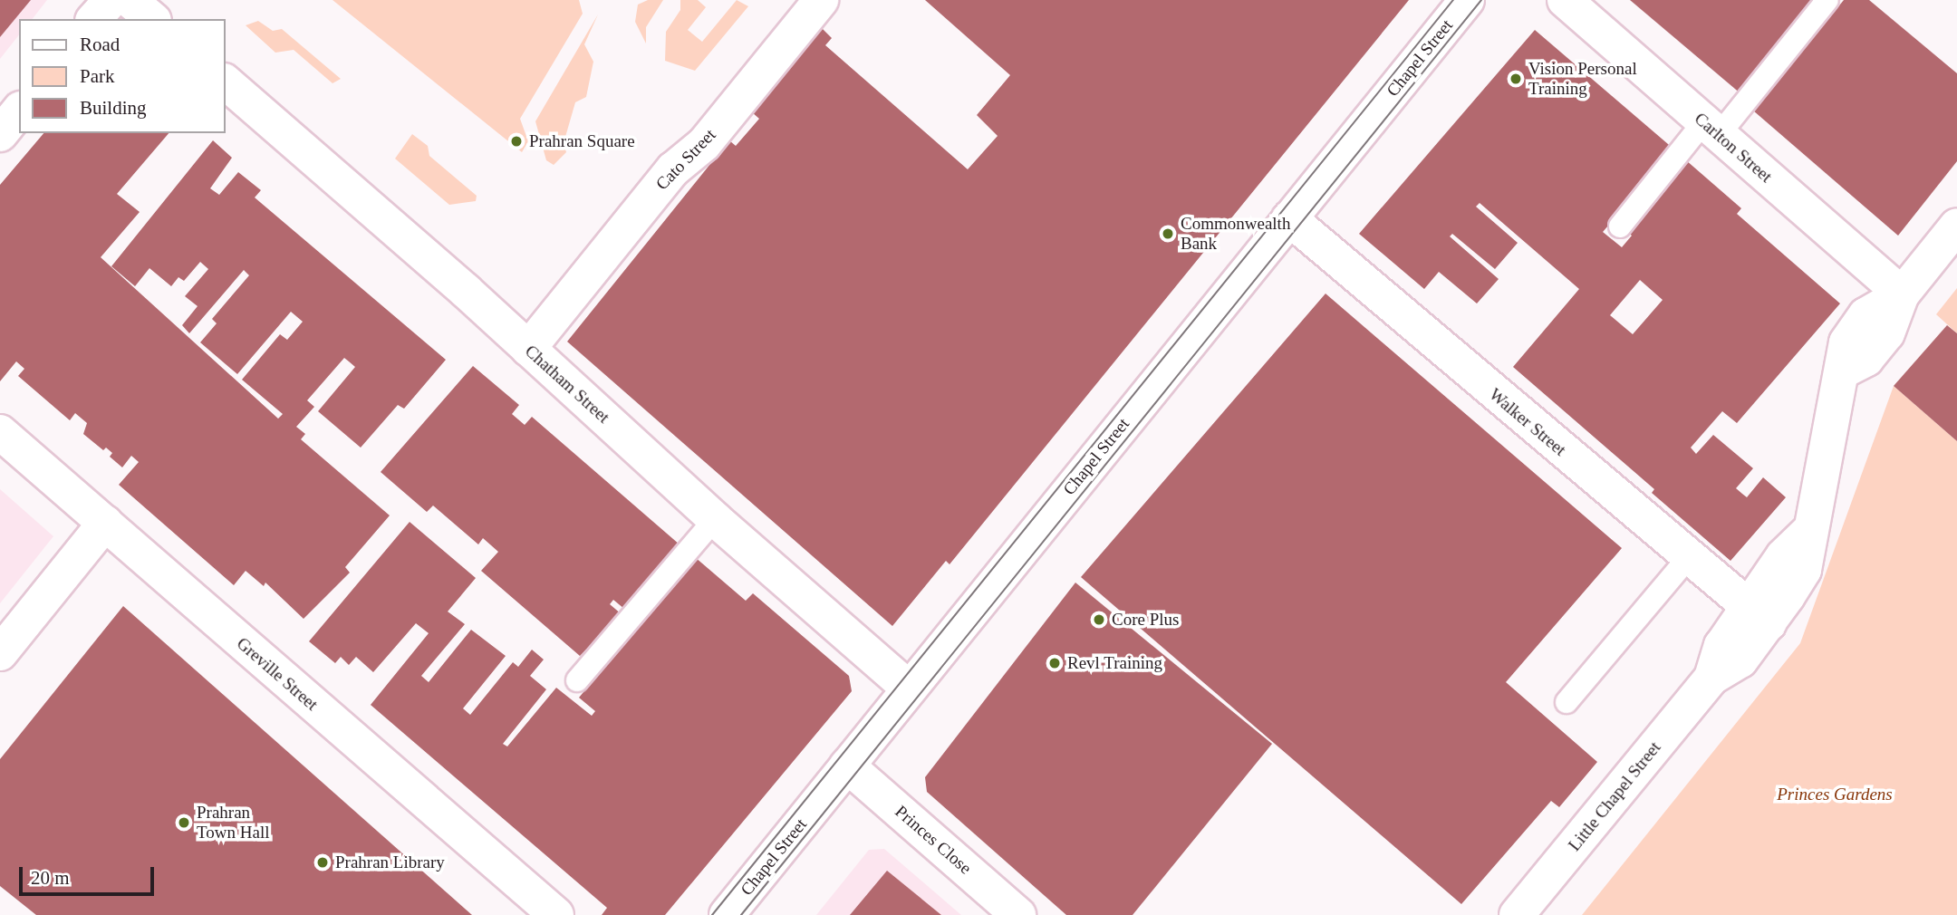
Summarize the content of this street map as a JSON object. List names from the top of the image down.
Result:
{
  "streets": {
    "street": [
      "Chapel Street",
      "Carlton Street",
      "Cato Street",
      "Chatham Street",
      "Walker Street",
      "Greville Street",
      "Little Chapel Street",
      "Princes Close"
    ]
  },
  "crossings": [
    ["Chapel Street", "Chatham Street"],
    ["Chapel Street", "Walker Street"],
    ["Chapel Street", "Princes Close"],
    ["Carlton Street", "Little Chapel Street"],
    ["Cato Street", "Chatham Street"],
    ["Walker Street", "Little Chapel Street"]
  ],
  "parks": ["Princes Gardens"],
  "places": [
    "Vision Personal Training",
    "Prahran Square",
    "Commonwealth Bank",
    "Core Plus",
    "Revl Training",
    "Prahran Town Hall",
    "Prahran Library"
  ],
  "legend": ["Road", "Park", "Building"],
  "scale_bar": "20 m"
}
